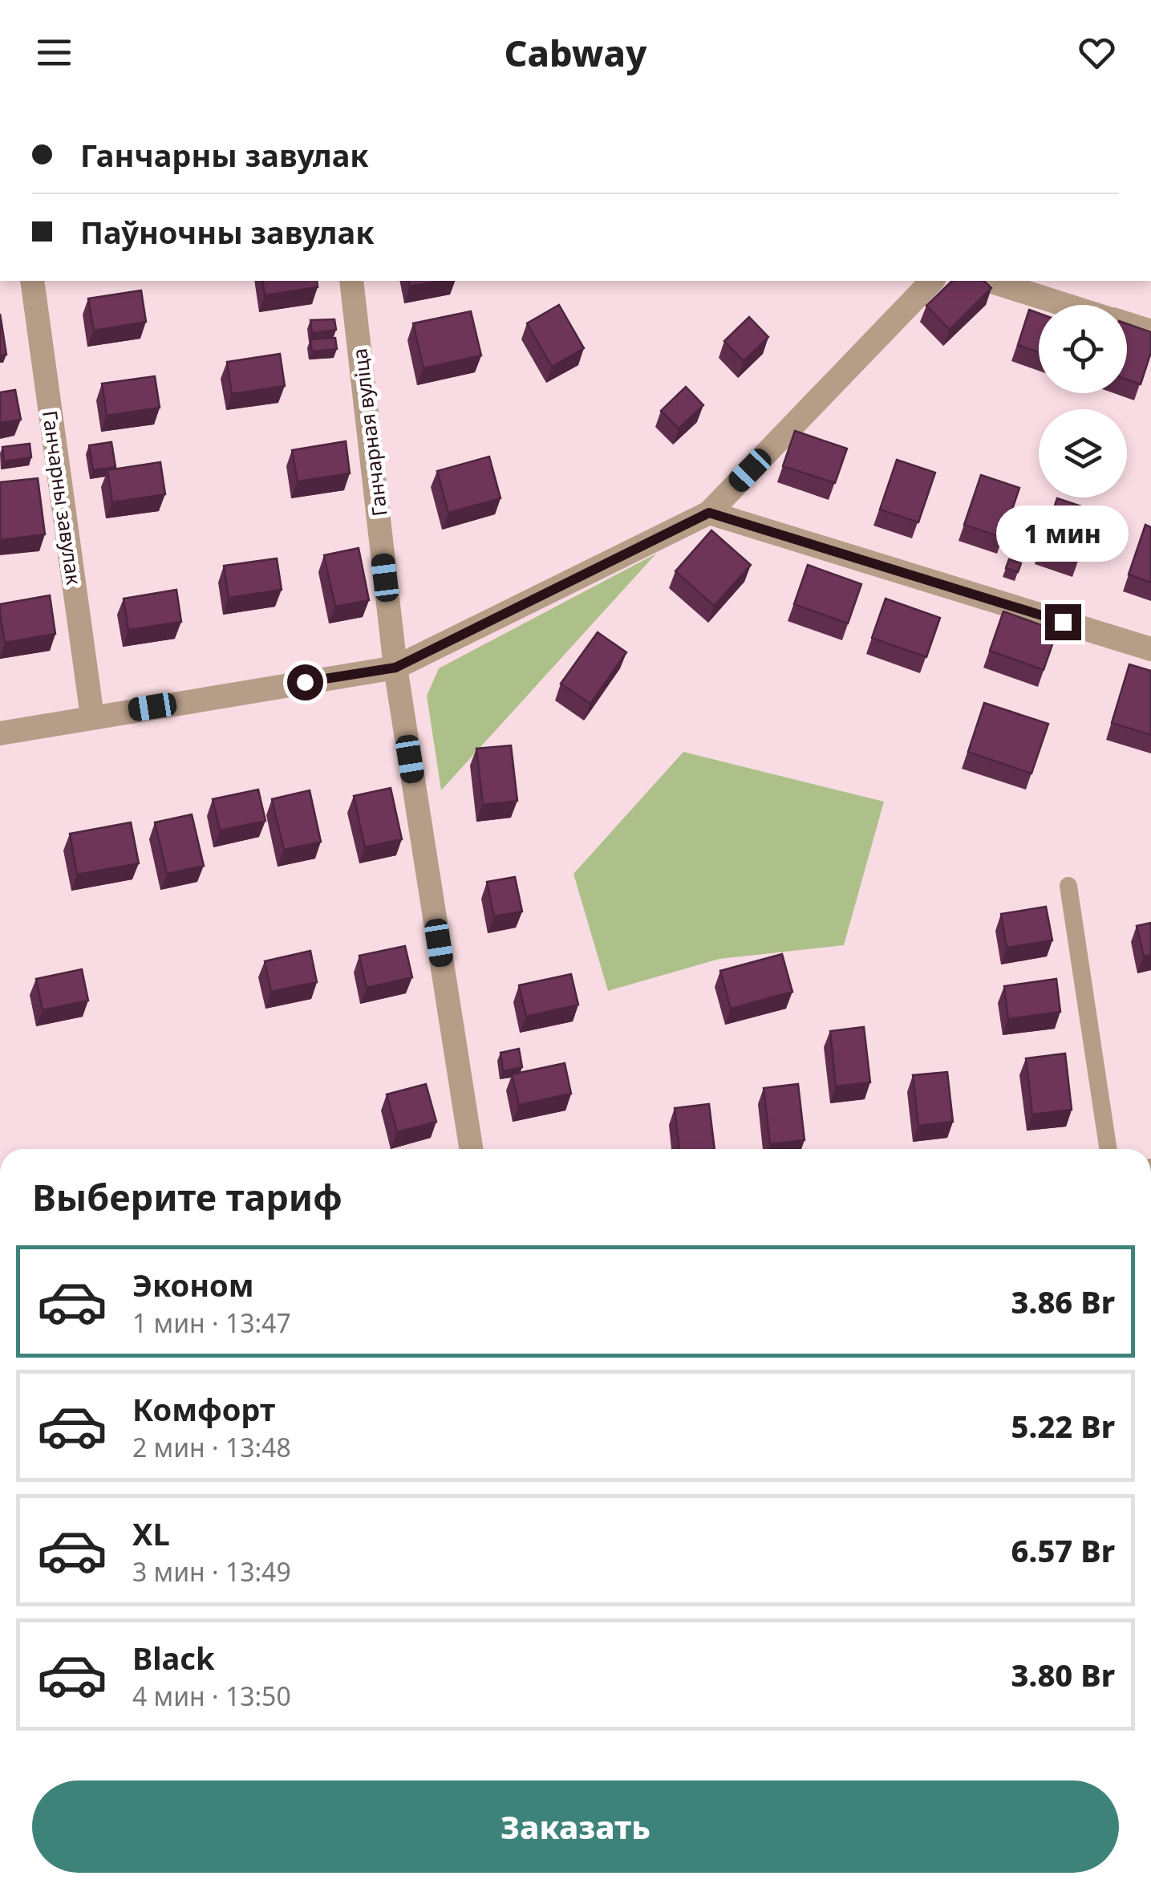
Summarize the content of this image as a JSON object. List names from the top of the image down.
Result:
{
  "streets": {
    "street": ["Ганчарная вуліца", "Ганчарны завулак"]
  },
  "page": {
    "header": "Cabway",
    "banner": ["Ганчарны завулак", "Паўночны завулак"],
    "bubble": "1 мин",
    "heading": "Выберите тариф",
    "list": [
      {
        "name": "Эконом",
        "note": "1 мин · 13:47",
        "value": "3.86 Br"
      },
      {
        "name": "Комфорт",
        "note": "2 мин · 13:48",
        "value": "5.22 Br"
      },
      {
        "name": "XL",
        "note": "3 мин · 13:49",
        "value": "6.57 Br"
      },
      {
        "name": "Black",
        "note": "4 мин · 13:50",
        "value": "3.80 Br"
      }
    ],
    "buttons": "Заказать"
  }
}
